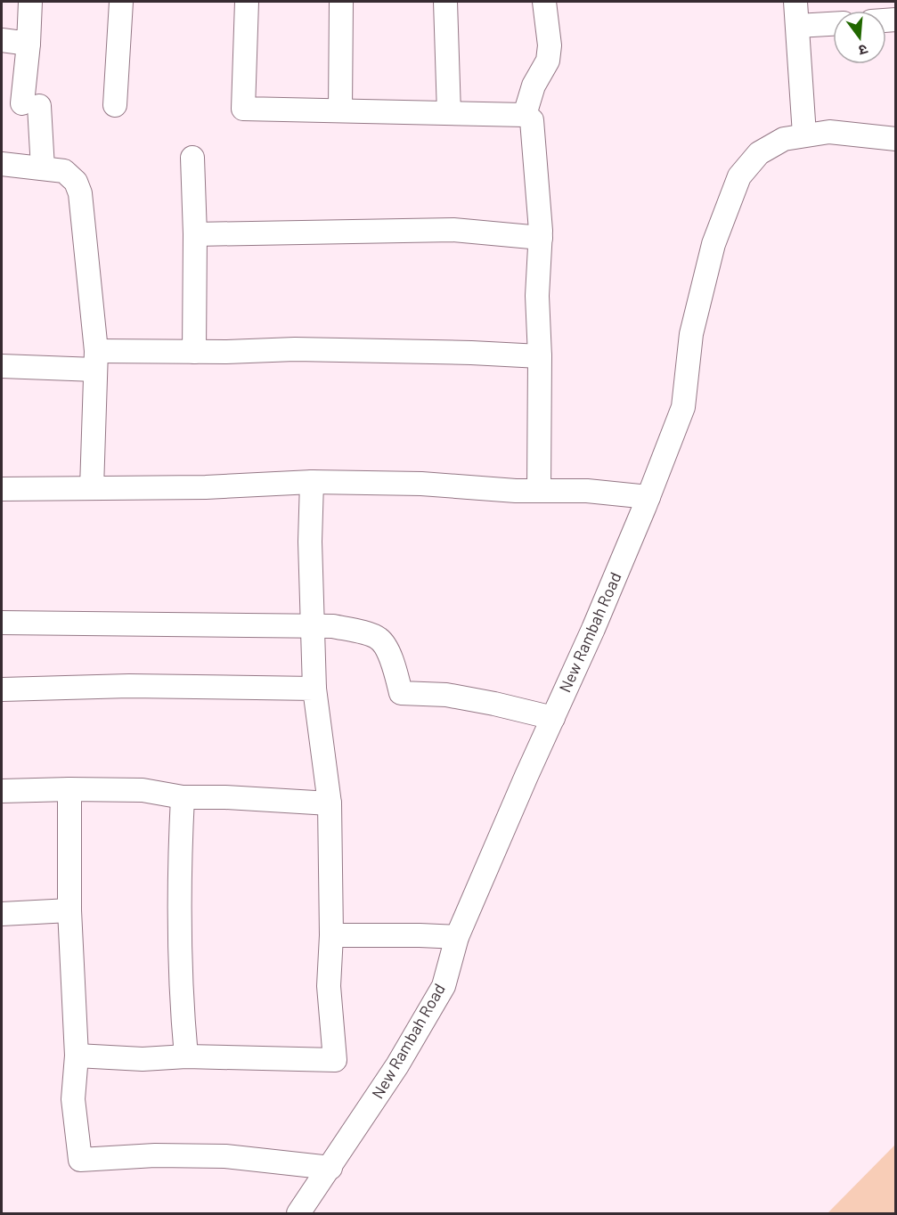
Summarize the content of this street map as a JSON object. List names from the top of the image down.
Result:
{
  "streets": {
    "street": ["New Rambah Road"]
  },
  "north": "bottom"
}
